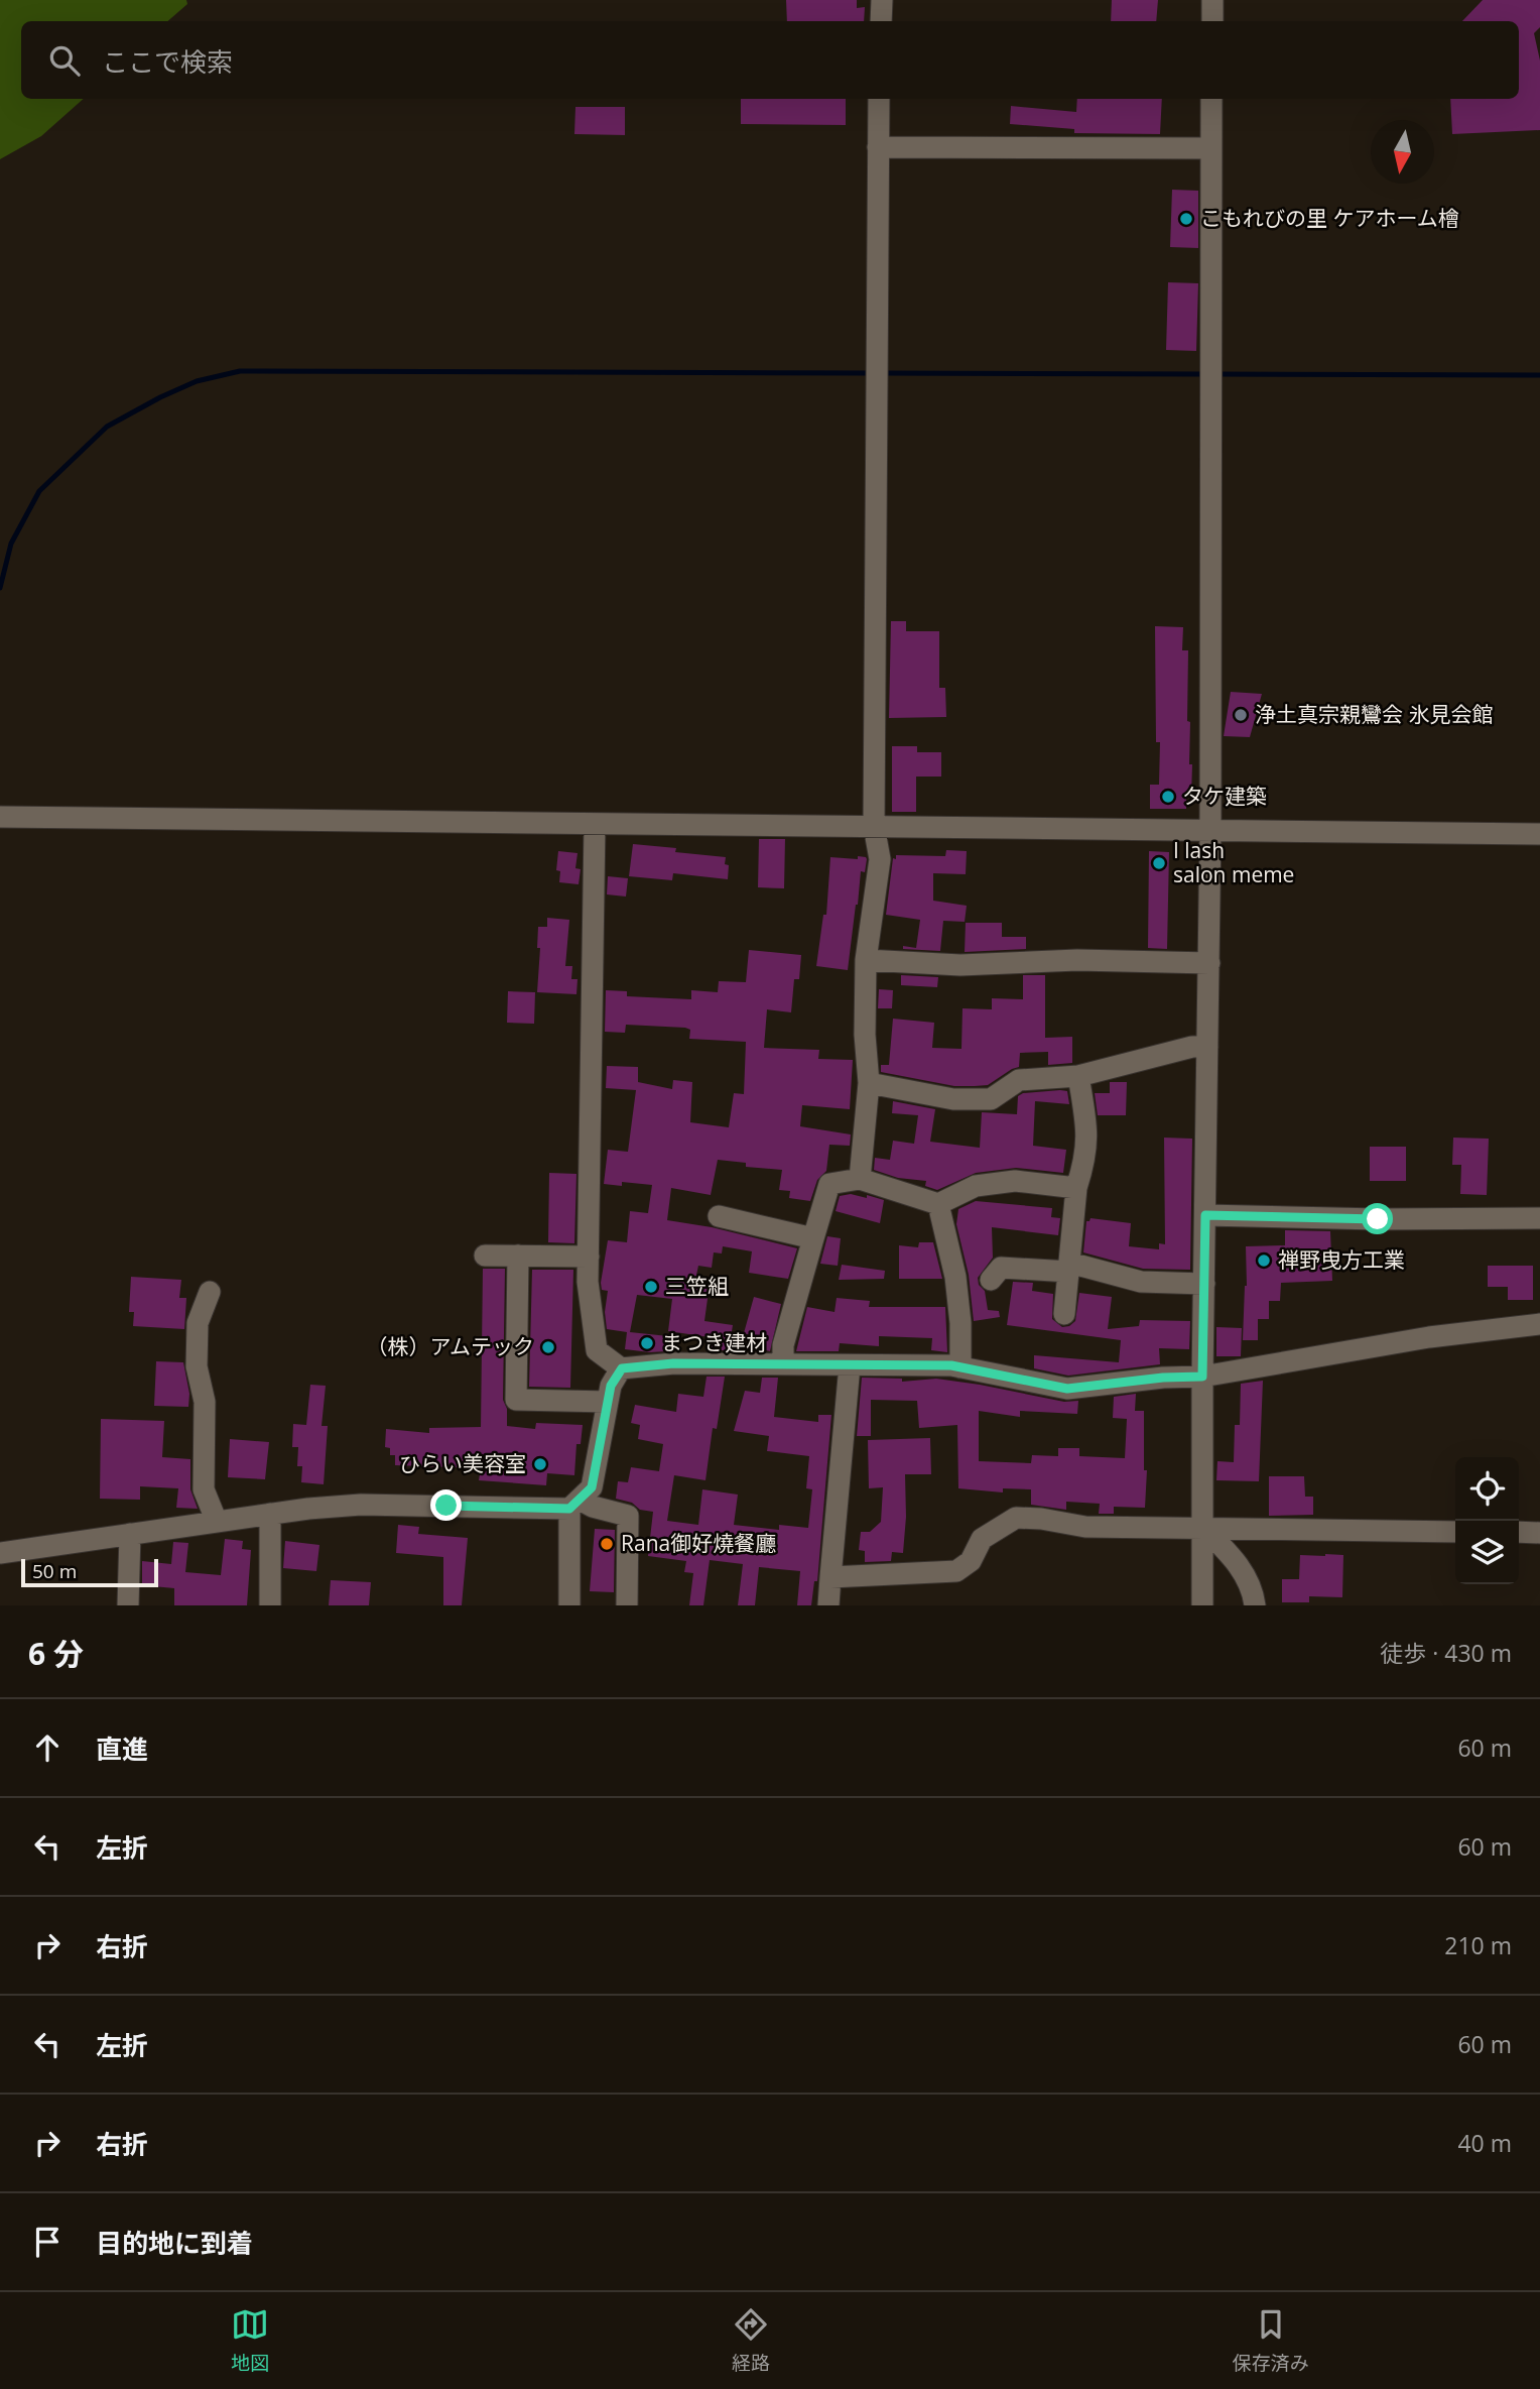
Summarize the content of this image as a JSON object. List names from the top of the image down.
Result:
{
  "places": [
    "こもれびの里 ケアホーム檜",
    "浄土真宗親鸞会 氷見会館",
    "タケ建築",
    "I lash salon meme",
    "禅野曳方工業",
    "三笠組",
    "まつき建材",
    "（株）アムテック",
    "ひらい美容室",
    "Rana御好燒餐廳"
  ],
  "scale_bar": "50 m",
  "north": "bottom",
  "page": {
    "search": "ここで検索",
    "scale": "50 m",
    "heading": ["6 分", "徒歩 · 430 m"],
    "list": [
      ["直進", "60 m"],
      ["左折", "60 m"],
      ["右折", "210 m"],
      ["左折", "60 m"],
      ["右折", "40 m"],
      "目的地に到着"
    ],
    "nav": ["地図", "経路", "保存済み"]
  }
}
